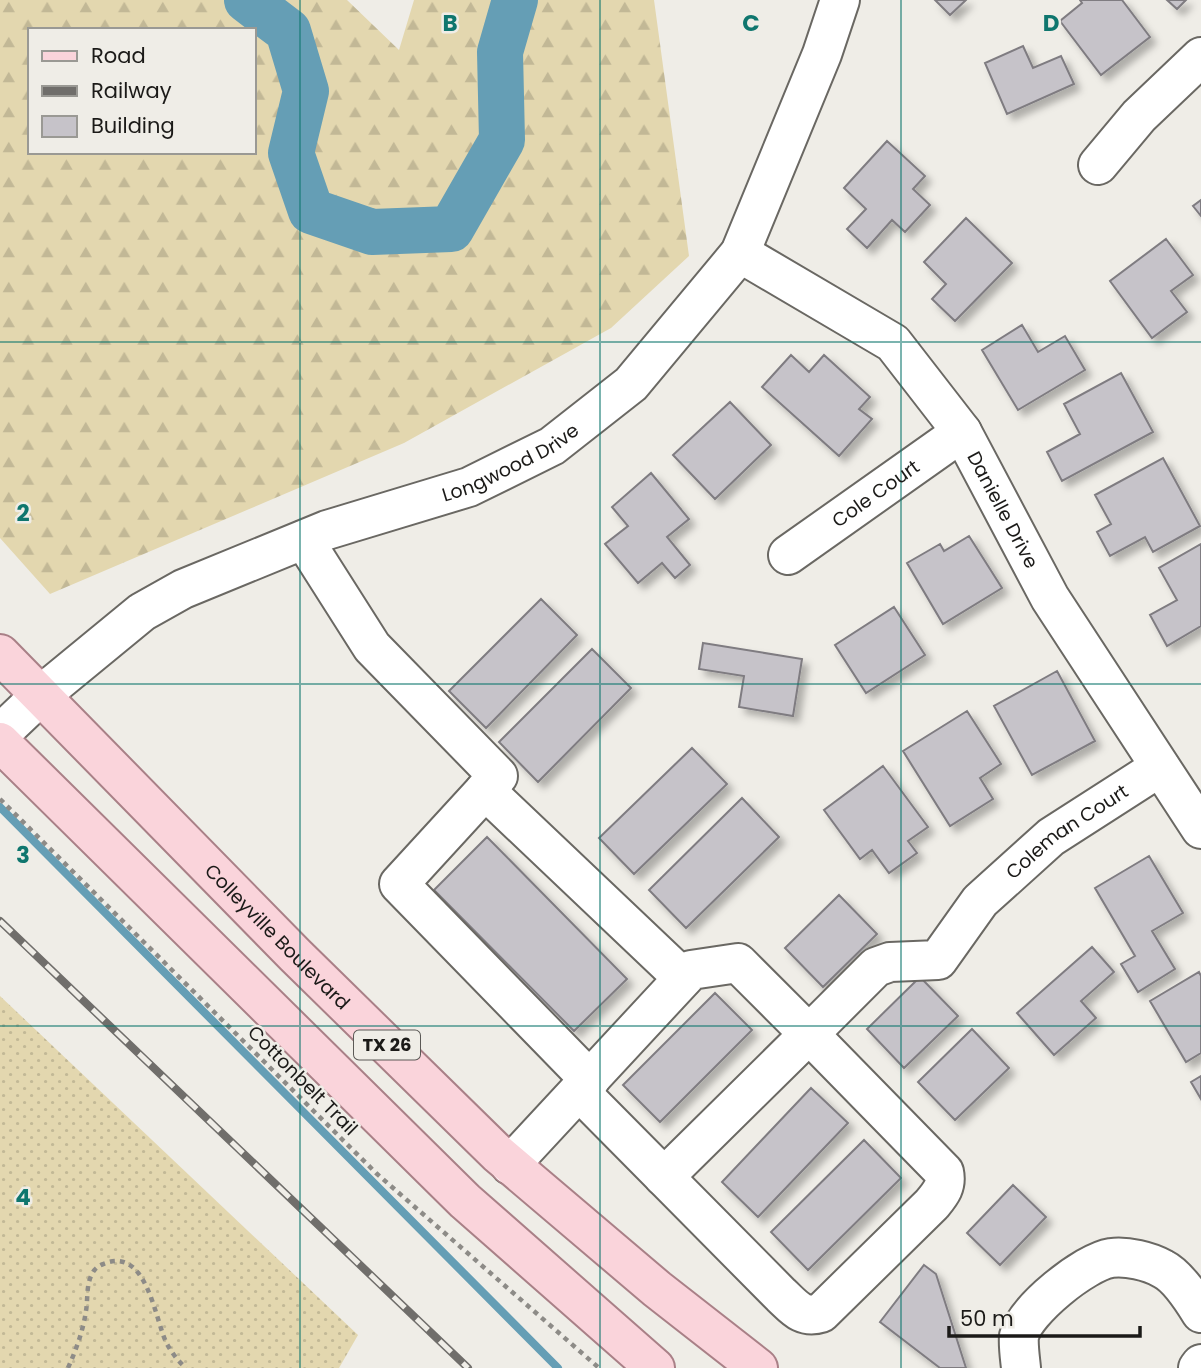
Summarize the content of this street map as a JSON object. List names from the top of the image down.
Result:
{
  "streets": {
    "main road": ["Colleyville Boulevard", "TX 26"],
    "street": [
      "Longwood Drive",
      "Cole Court",
      "Danielle Drive",
      "Coleman Court"
    ],
    "path": ["Cottonbelt Trail"]
  },
  "crossings": [
    ["Longwood Drive", "Danielle Drive"],
    ["Longwood Drive", "Colleyville Boulevard"],
    ["Cole Court", "Danielle Drive"],
    ["Danielle Drive", "Coleman Court"]
  ],
  "legend": ["Road", "Railway", "Building"],
  "scale_bar": "50 m",
  "grid": {
    "columns": ["B", "C", "D"],
    "rows": ["2", "3", "4"]
  }
}
